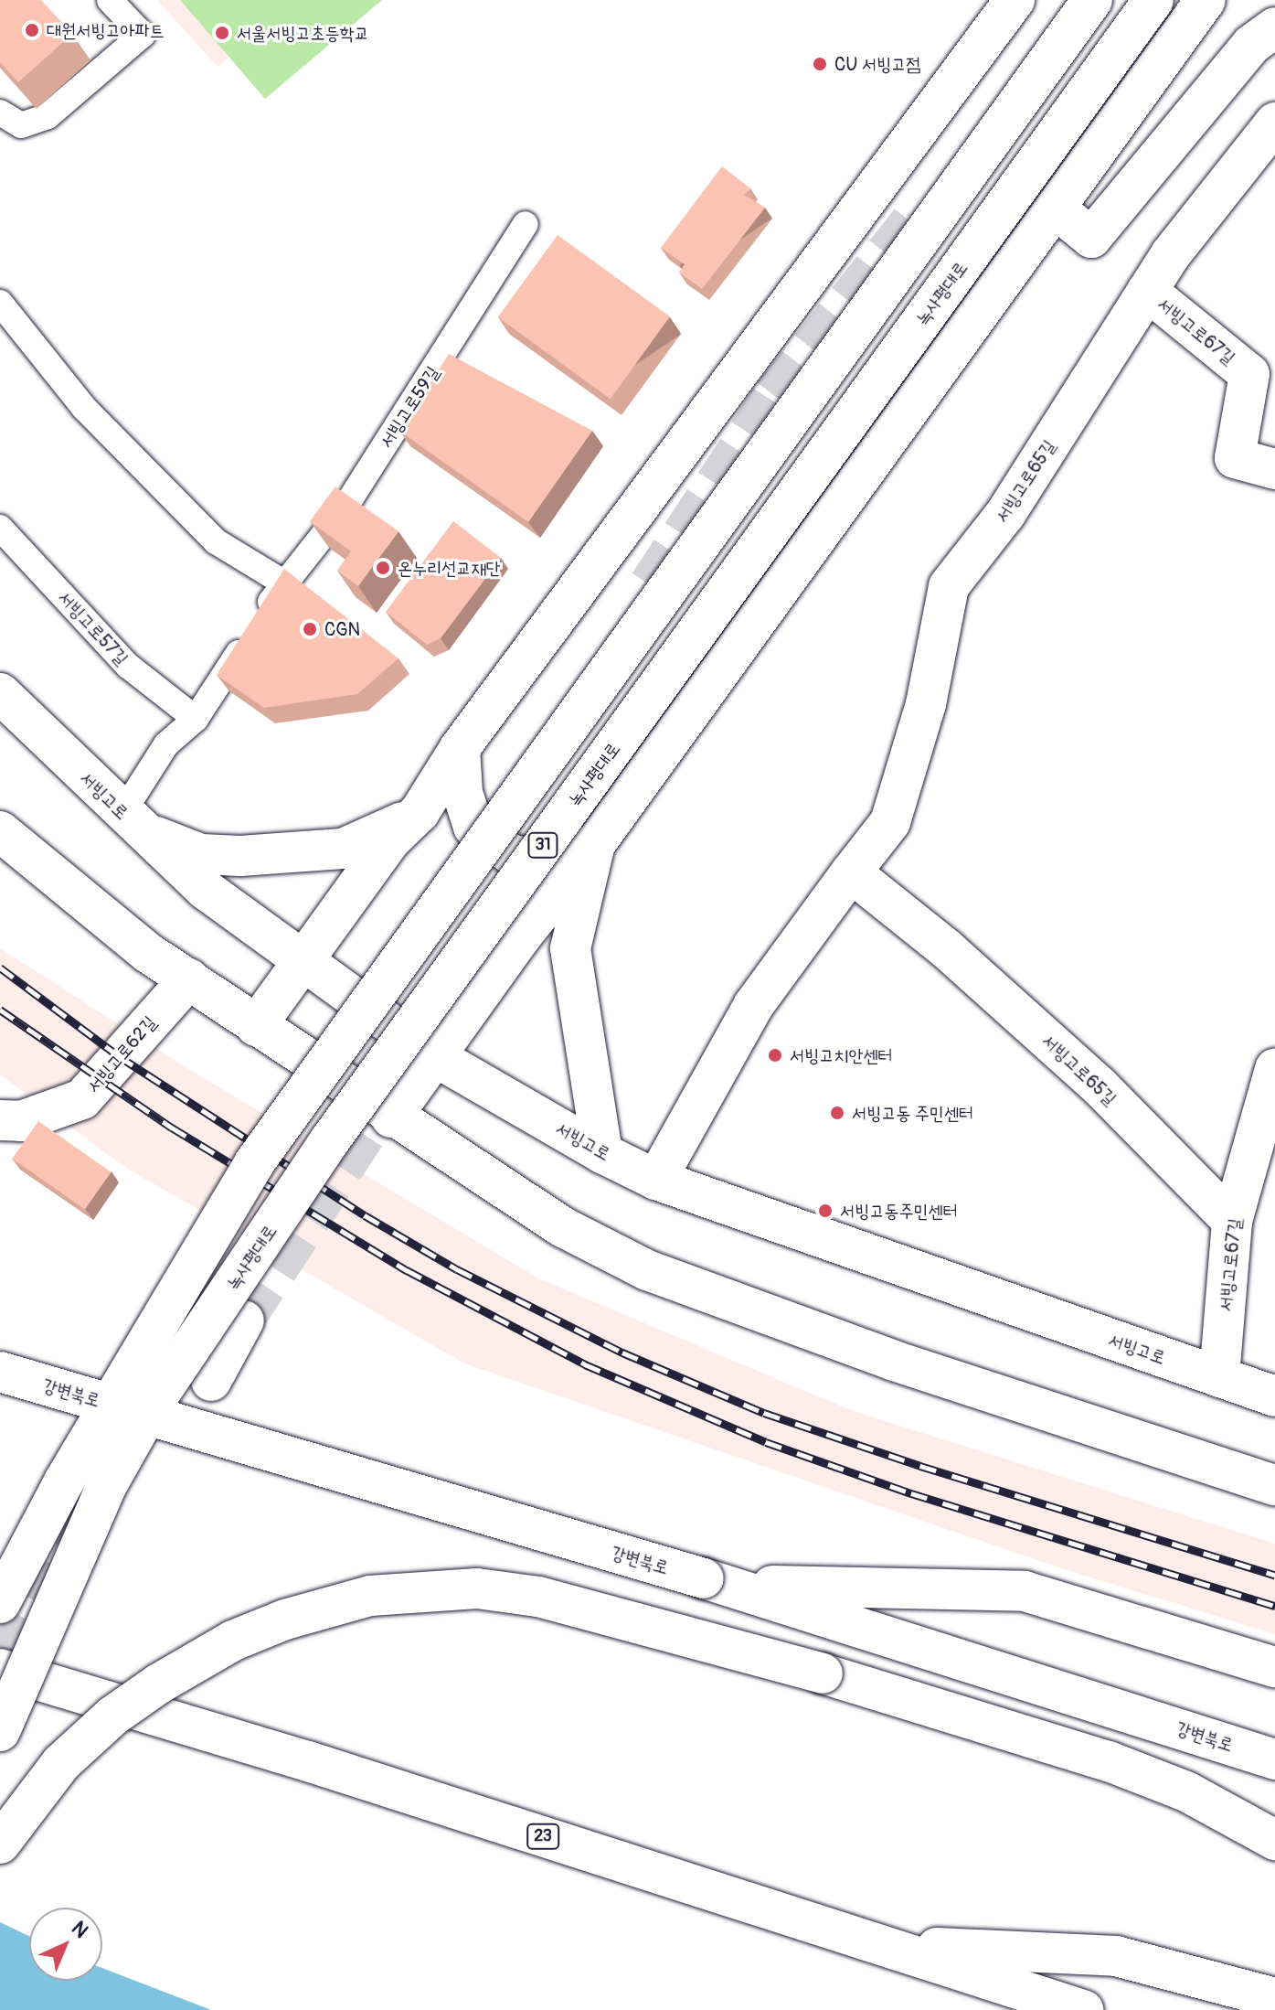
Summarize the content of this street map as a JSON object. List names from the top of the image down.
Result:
{
  "streets": {
    "main road": [
      "녹사평대로",
      "서빙고로67길",
      "서빙고로65길",
      "서빙고로",
      "31",
      "서빙고로62길",
      "강변북로",
      "23"
    ],
    "lane": ["서빙고로59길", "서빙고로57길"]
  },
  "crossings": [
    ["서빙고로67길", "서빙고로65길"],
    ["서빙고로67길", "서빙고로"],
    ["서빙고로59길", "서빙고로57길"],
    ["서빙고로59길", "서빙고로"],
    ["서빙고로65길", "서빙고로"]
  ],
  "places": [
    "대원서빙고아파트",
    "서울서빙고초등학교",
    "CU 서빙고점",
    "온누리선교재단",
    "CGN",
    "서빙고치안센터",
    "서빙고동 주민센터",
    "서빙고동주민센터"
  ],
  "north": "top right"
}
